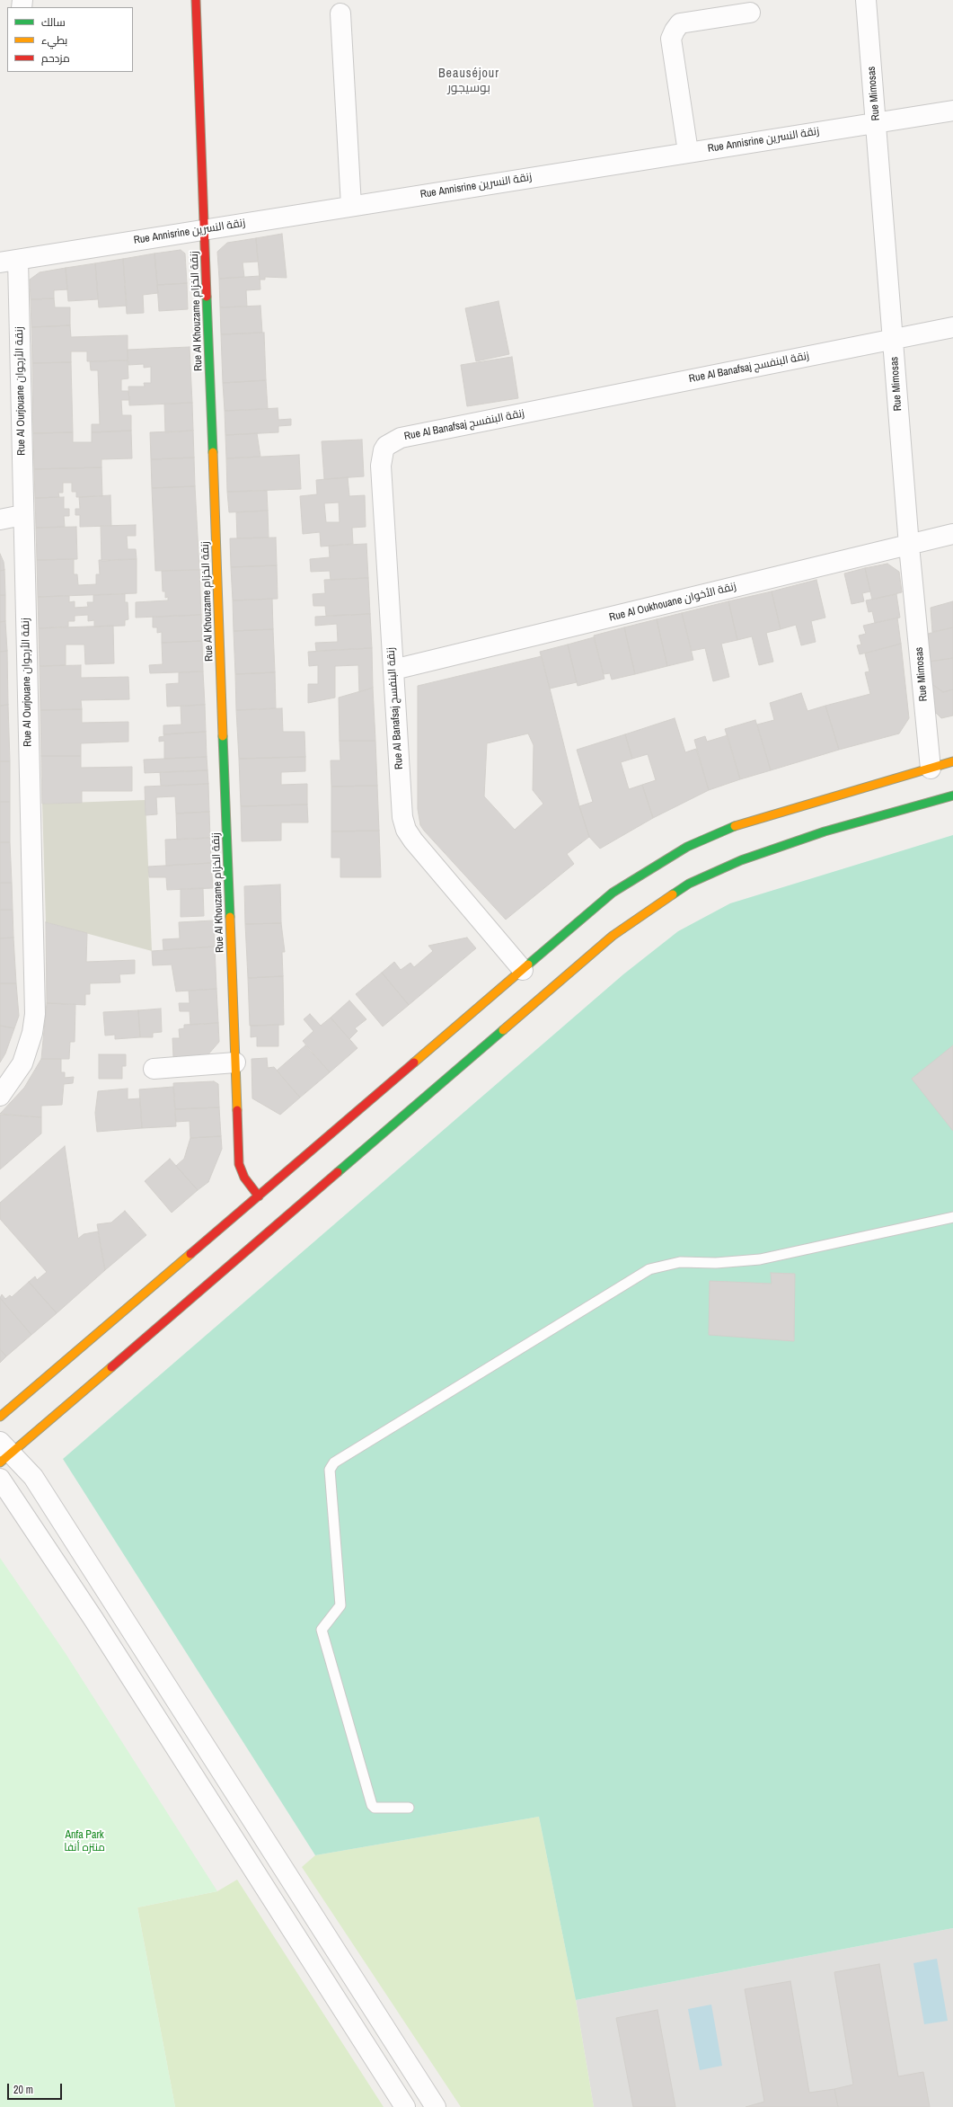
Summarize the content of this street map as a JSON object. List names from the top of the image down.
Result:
{
  "streets": {
    "main road": ["Rue Al Khouzame زنقة الخزام"],
    "street": [
      "Rue Mimosas",
      "Rue Annisrine زنقة النسرين",
      "Rue Al Banafsaj زنقة البنفسج",
      "Rue Al Ourjouane زنقة الأرجوان",
      "Rue Al Oukhouane زنقة الأخوان"
    ]
  },
  "crossings": [
    ["Rue Mimosas", "Rue Annisrine زنقة النسرين"],
    ["Rue Mimosas", "Rue Al Banafsaj زنقة البنفسج"],
    ["Rue Mimosas", "Rue Al Oukhouane زنقة الأخوان"],
    ["Rue Annisrine زنقة النسرين", "Rue Al Khouzame زنقة الخزام"],
    ["Rue Annisrine زنقة النسرين", "Rue Al Ourjouane زنقة الأرجوان"],
    ["Rue Al Banafsaj زنقة البنفسج", "Rue Al Oukhouane زنقة الأخوان"]
  ],
  "districts": ["Beauséjour بوسيجور"],
  "parks": ["Anfa Park منتزه أنفا"],
  "legend": ["سالك", "بطيء", "مزدحم"],
  "scale_bar": "20 m"
}
